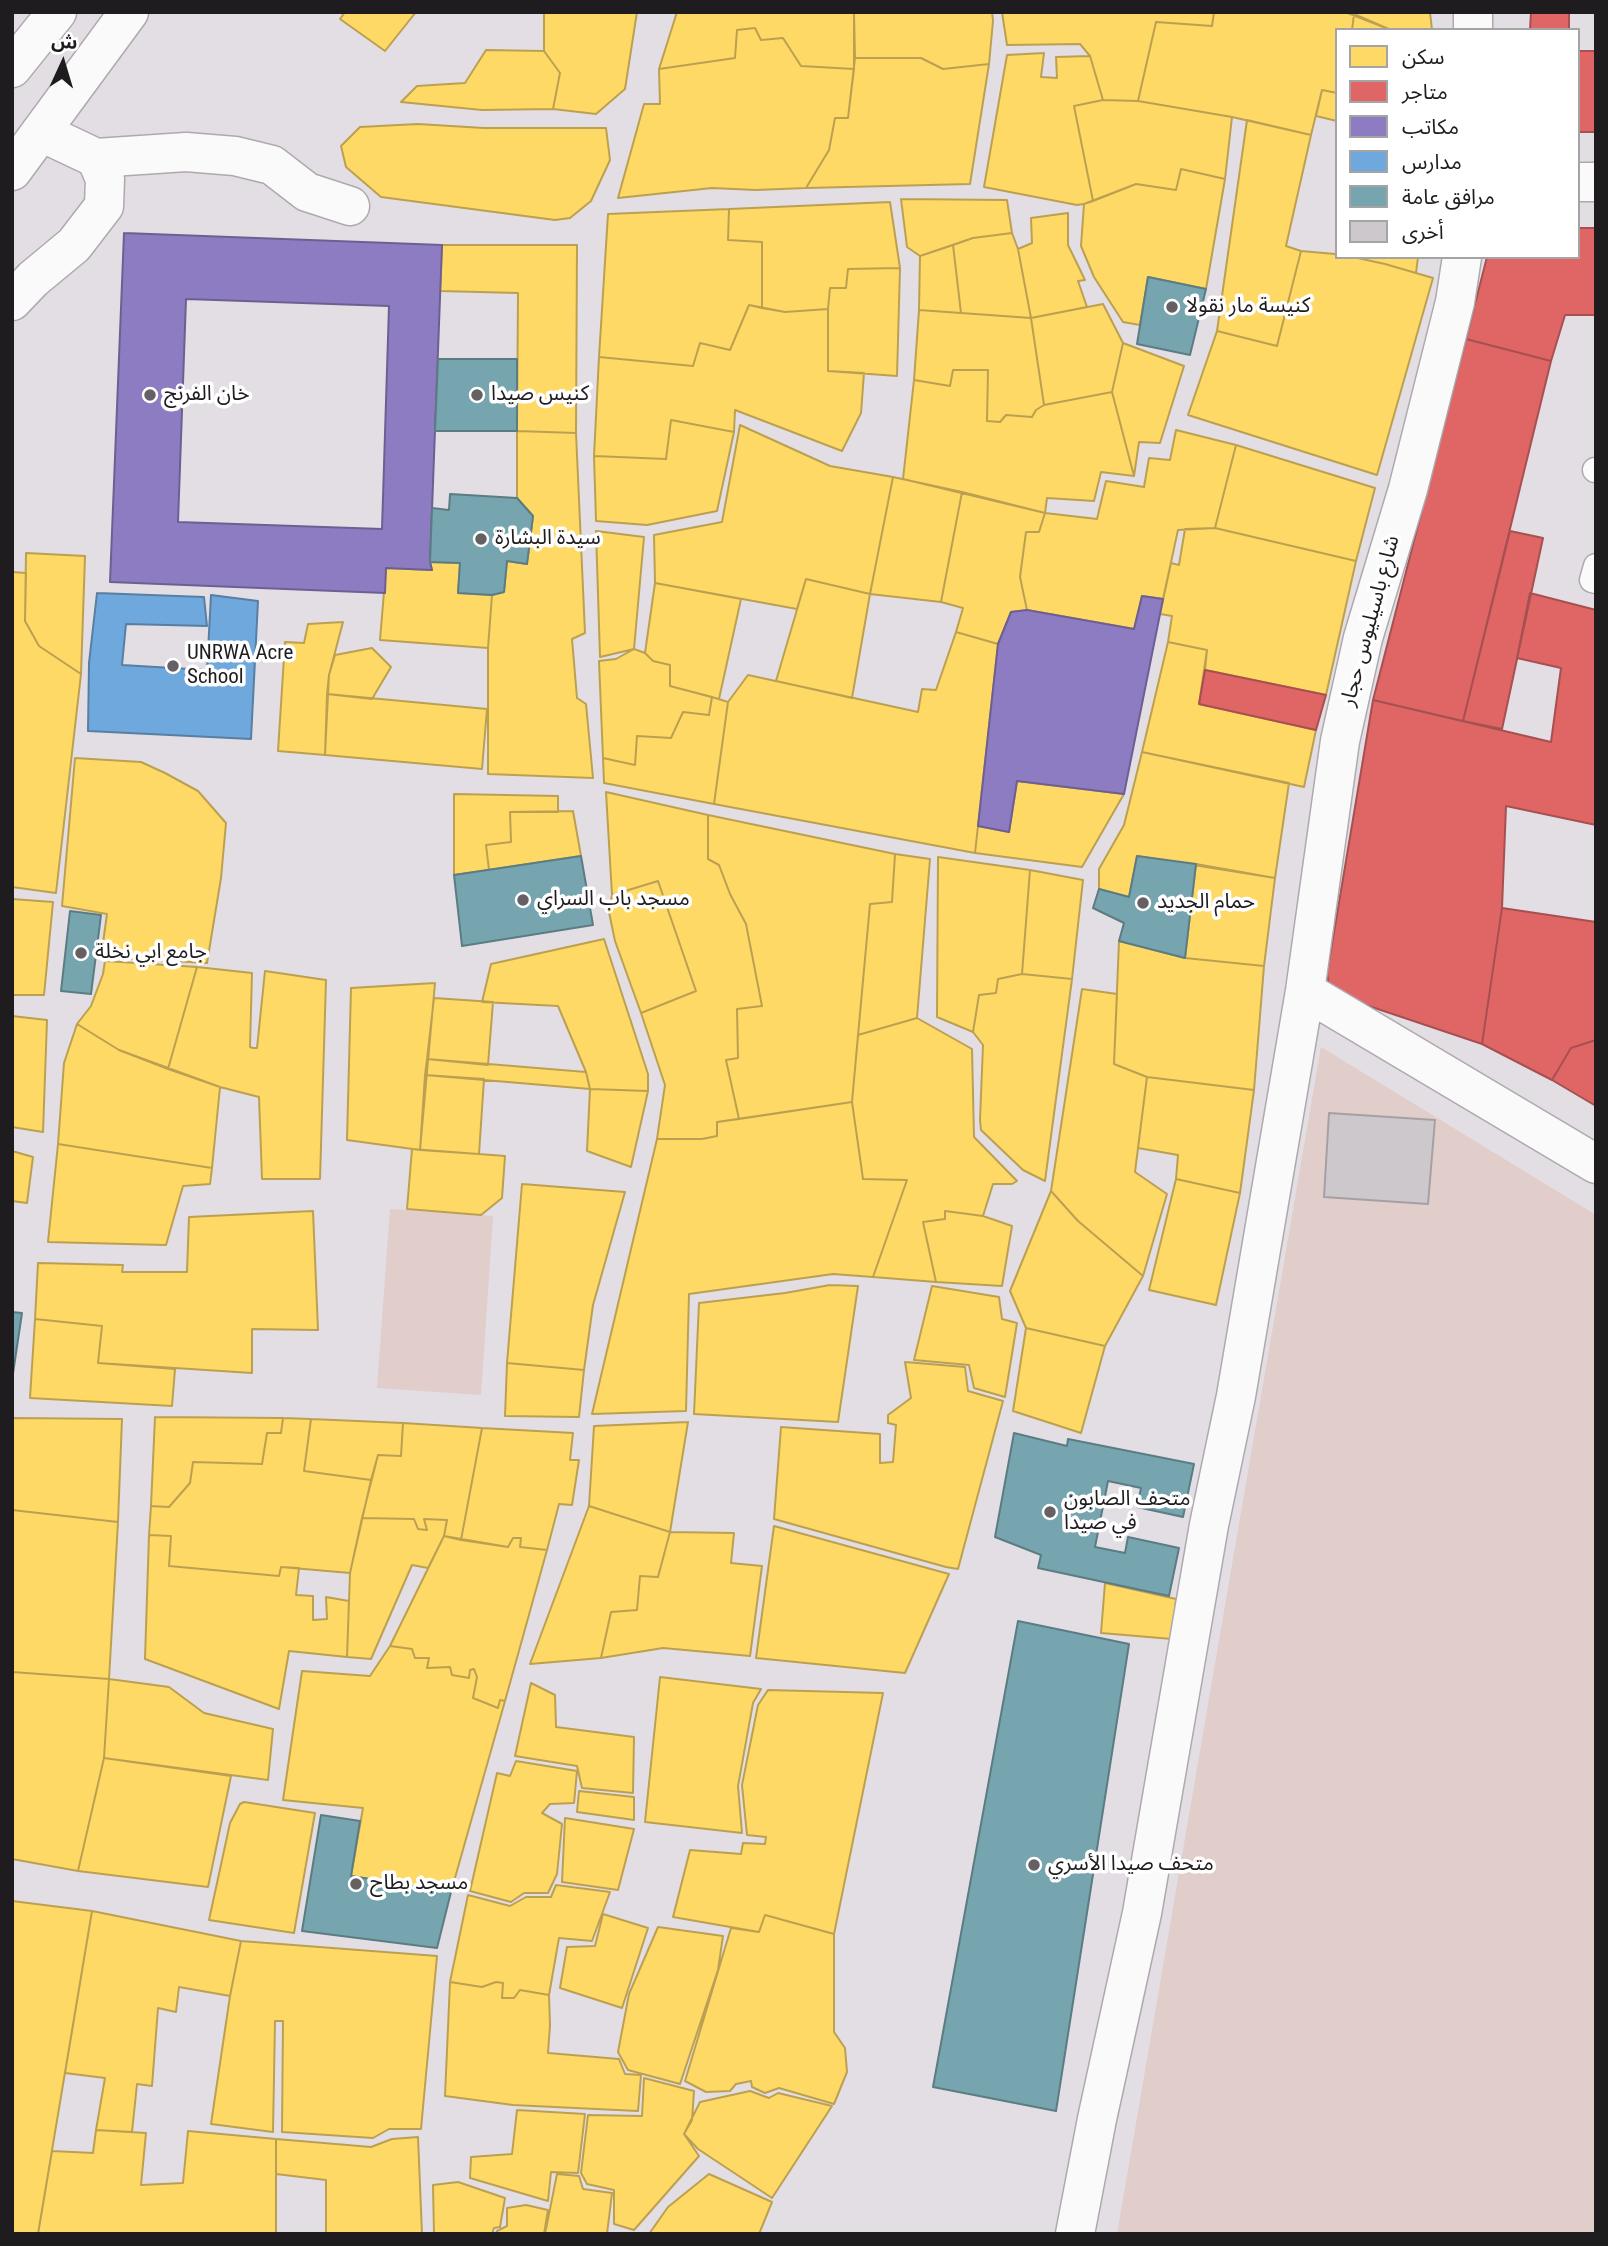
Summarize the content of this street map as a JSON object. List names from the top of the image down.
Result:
{
  "streets": {
    "main road": ["شارع باسيليوس حجار"]
  },
  "places": [
    "كنيسة مار نقولا",
    "خان الفرنج",
    "كنيس صيدا",
    "سيدة البشارة",
    "UNRWA Acre School",
    "مسجد باب السراي",
    "حمام الجديد",
    "جامع ابي نخلة",
    "متحف الصابون في صيدا",
    "متحف صيدا الأسري",
    "مسجد بطاح"
  ],
  "legend": [
    "سكن",
    "متاجر",
    "مكاتب",
    "مدارس",
    "مرافق عامة",
    "أخرى"
  ],
  "north": "top"
}
